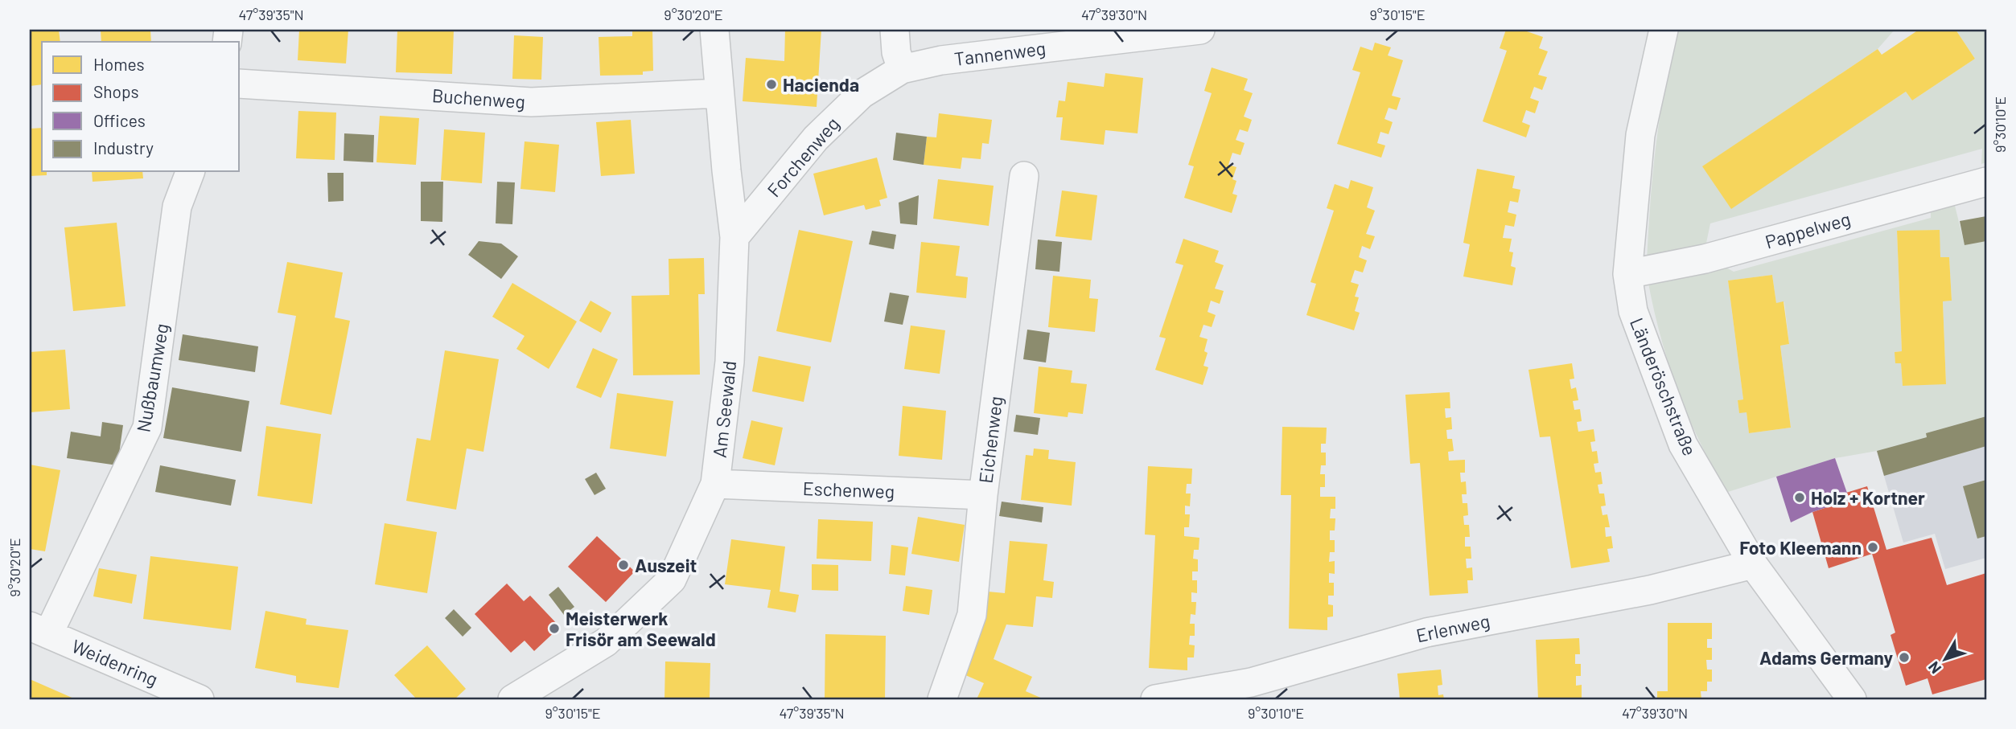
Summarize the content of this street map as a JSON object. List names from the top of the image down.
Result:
{
  "streets": {
    "street": [
      "Tannenweg",
      "Buchenweg",
      "Forchenweg",
      "Pappelweg",
      "Nußbaumweg",
      "Länderöschstraße",
      "Am Seewald",
      "Eichenweg",
      "Eschenweg",
      "Erlenweg",
      "Weidenring"
    ]
  },
  "crossings": [
    ["Tannenweg", "Forchenweg"],
    ["Buchenweg", "Am Seewald"],
    ["Forchenweg", "Am Seewald"],
    ["Pappelweg", "Länderöschstraße"],
    ["Nußbaumweg", "Weidenring"],
    ["Länderöschstraße", "Erlenweg"],
    ["Am Seewald", "Eschenweg"],
    ["Eichenweg", "Eschenweg"]
  ],
  "places": [
    "Hacienda",
    "Holz + Kortner",
    "Foto Kleemann",
    "Auszeit",
    "Meisterwerk Frisör am Seewald",
    "Adams Germany"
  ],
  "legend": [
    "Homes",
    "Shops",
    "Offices",
    "Industry"
  ],
  "north": "bottom left",
  "coordinates": [
    "47°39'35\"N",
    "9°30'20\"E",
    "47°39'30\"N",
    "9°30'15\"E",
    "9°30'10\"E"
  ]
}
